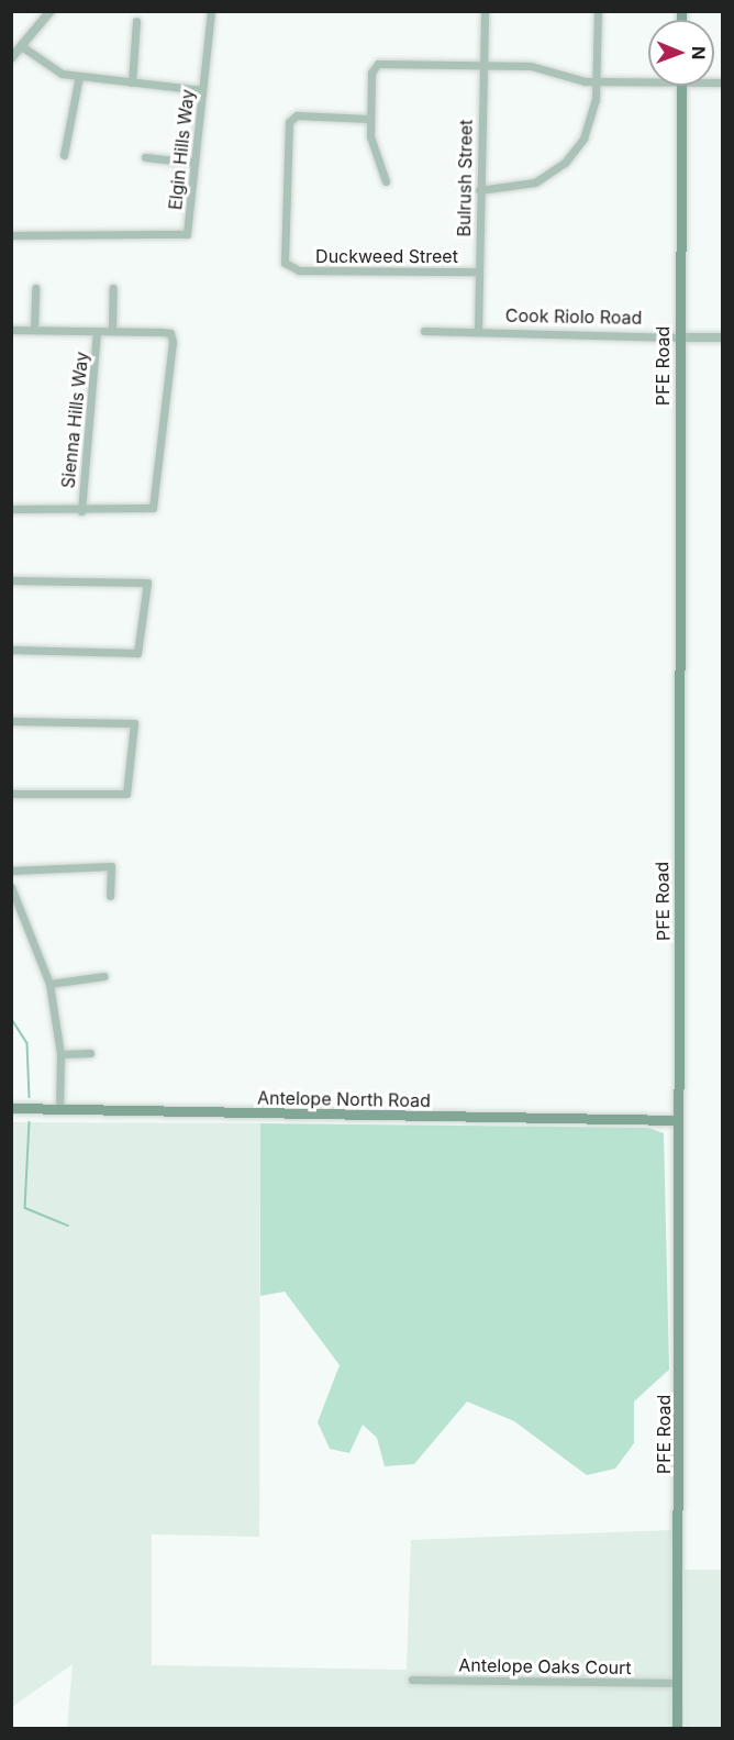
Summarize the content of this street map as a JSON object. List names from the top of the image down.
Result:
{
  "streets": {
    "main road": ["PFE Road", "Antelope North Road"],
    "street": [
      "Elgin Hills Way",
      "Bulrush Street",
      "Duckweed Street",
      "Cook Riolo Road",
      "Sienna Hills Way",
      "Antelope Oaks Court"
    ]
  },
  "crossings": [
    ["Bulrush Street", "Duckweed Street"],
    ["Bulrush Street", "Cook Riolo Road"],
    ["Cook Riolo Road", "PFE Road"],
    ["PFE Road", "Antelope North Road"],
    ["PFE Road", "Antelope Oaks Court"]
  ],
  "north": "right"
}
